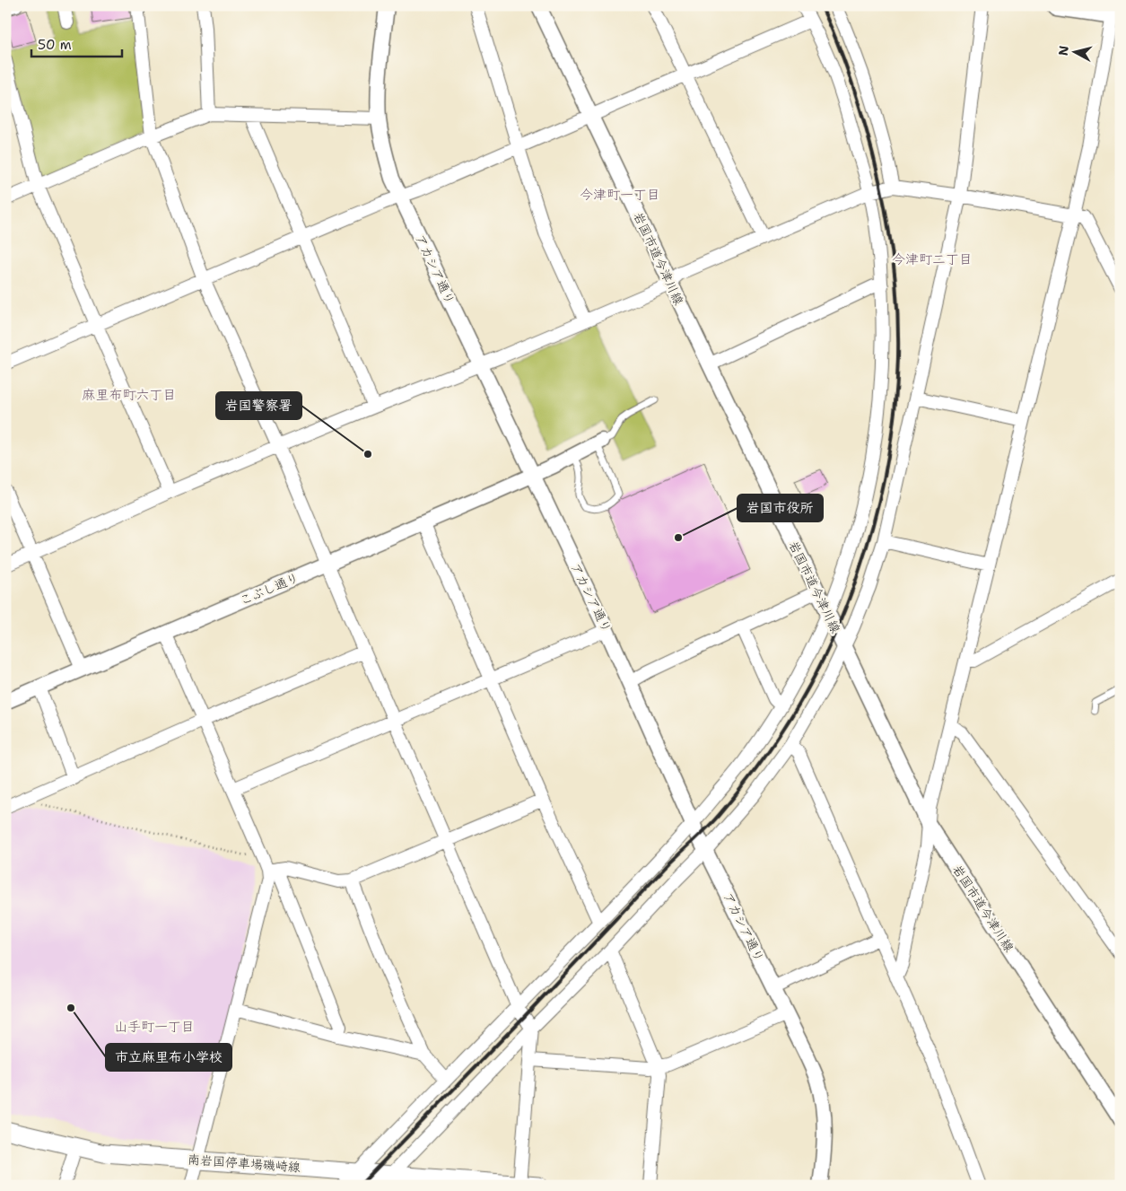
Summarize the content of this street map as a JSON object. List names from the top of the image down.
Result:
{
  "streets": {
    "main road": ["南岩国停車場磯崎線"],
    "street": ["岩国市道今津川線", "アカシア通り", "こぶし通り"]
  },
  "crossings": [
    ["アカシア通り", "こぶし通り"]
  ],
  "districts": [
    "今津町一丁目",
    "今津町二丁目",
    "麻里布町六丁目",
    "山手町一丁目"
  ],
  "places": ["岩国警察署", "岩国市役所", "市立麻里布小学校"],
  "scale_bar": "50 m",
  "north": "left"
}
